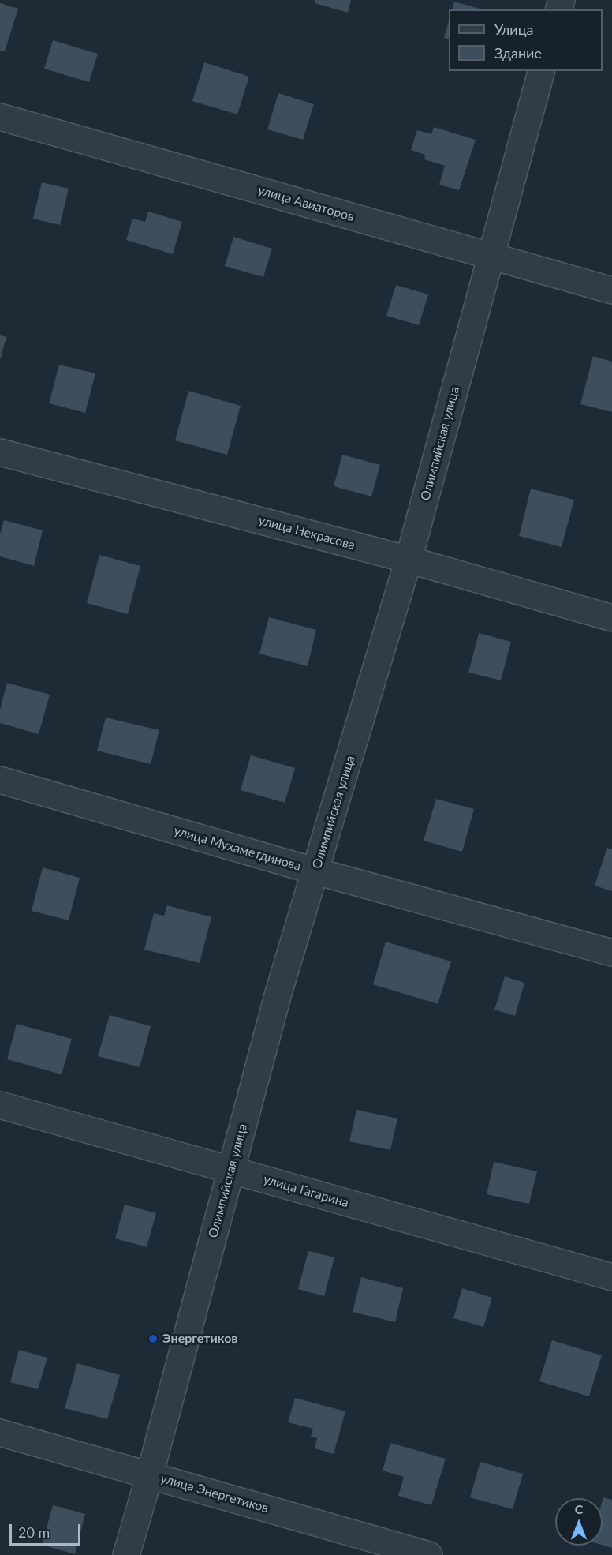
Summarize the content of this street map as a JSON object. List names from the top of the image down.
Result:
{
  "streets": {
    "street": [
      "улица Авиаторов",
      "Олимпийская улица",
      "улица Некрасова",
      "улица Мухаметдинова",
      "улица Гагарина",
      "улица Энергетиков"
    ]
  },
  "crossings": [
    ["улица Авиаторов", "Олимпийская улица"],
    ["Олимпийская улица", "улица Некрасова"],
    ["Олимпийская улица", "улица Мухаметдинова"],
    ["Олимпийская улица", "улица Гагарина"],
    ["Олимпийская улица", "улица Энергетиков"]
  ],
  "places": ["Энергетиков"],
  "legend": ["Улица", "Здание"],
  "scale_bar": "20 m",
  "north": "top"
}
